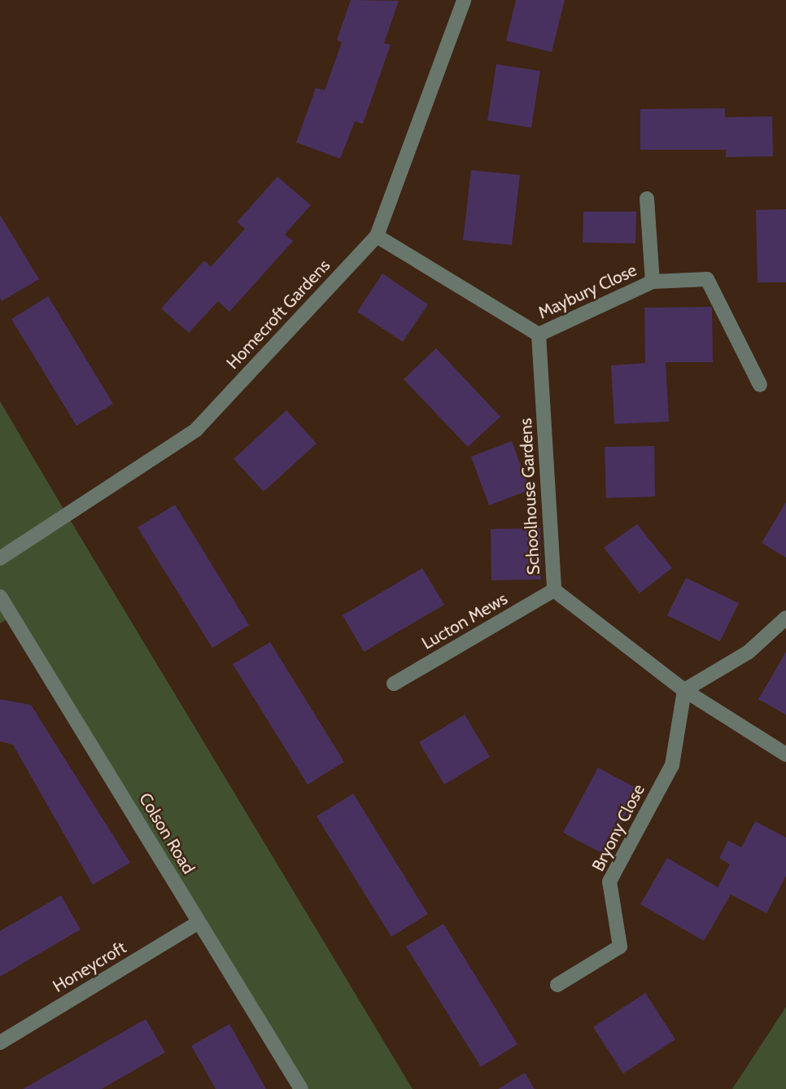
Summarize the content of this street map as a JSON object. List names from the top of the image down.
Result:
{
  "streets": {
    "street": [
      "Maybury Close",
      "Homecroft Gardens",
      "Schoolhouse Gardens",
      "Lucton Mews",
      "Bryony Close",
      "Colson Road",
      "Honeycroft"
    ]
  },
  "crossings": [
    ["Maybury Close", "Schoolhouse Gardens"],
    ["Schoolhouse Gardens", "Lucton Mews"],
    ["Schoolhouse Gardens", "Bryony Close"],
    ["Colson Road", "Honeycroft"]
  ]
}
